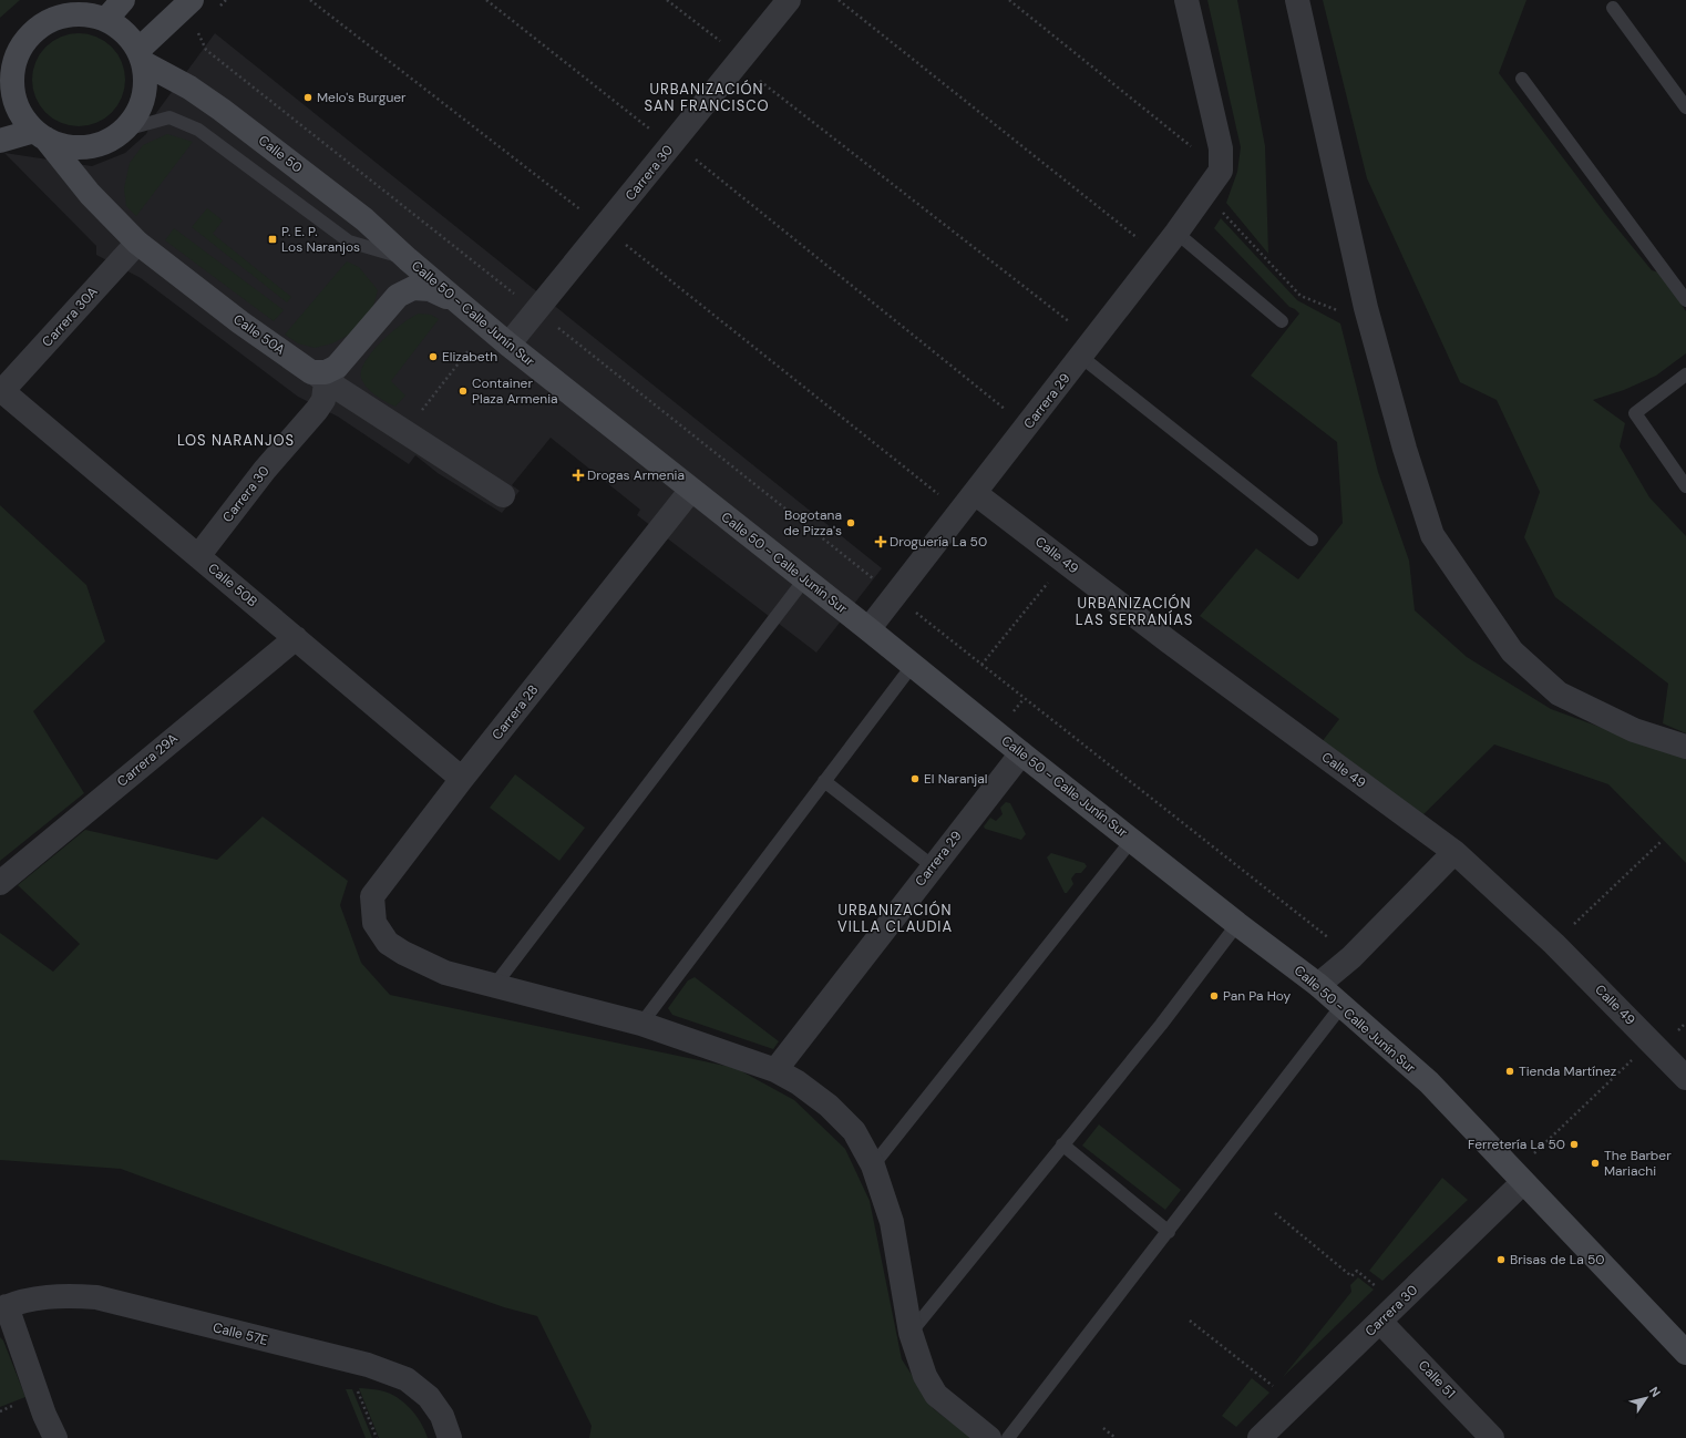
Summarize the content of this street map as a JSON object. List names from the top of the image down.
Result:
{
  "streets": {
    "street": [
      "Calle 50",
      "Carrera 30",
      "Calle 50 - Calle Junín Sur",
      "Carrera 30A",
      "Calle 50A",
      "Carrera 29",
      "Calle 49",
      "Calle 50B",
      "Carrera 28",
      "Carrera 29A",
      "Calle 57E",
      "Calle 51"
    ]
  },
  "crossings": [
    ["Calle 50", "Calle 50 - Calle Junín Sur"],
    ["Calle 50", "Calle 50A"],
    ["Carrera 30", "Calle 50 - Calle Junín Sur"],
    ["Carrera 30", "Calle 50A"],
    ["Carrera 30", "Calle 50B"],
    ["Carrera 30", "Calle 51"],
    ["Calle 50 - Calle Junín Sur", "Carrera 29"],
    ["Calle 50 - Calle Junín Sur", "Carrera 28"],
    ["Carrera 30A", "Calle 50A"],
    ["Carrera 30A", "Calle 50B"],
    ["Carrera 29", "Calle 49"],
    ["Calle 50B", "Carrera 28"],
    ["Calle 50B", "Carrera 29A"]
  ],
  "districts": [
    "URBANIZACIÓN SAN FRANCISCO",
    "LOS NARANJOS",
    "URBANIZACIÓN LAS SERRANÍAS",
    "URBANIZACIÓN VILLA CLAUDIA"
  ],
  "places": {
    "other": [
      "Melo's Burguer",
      "Elizabeth",
      "Container Plaza Armenia",
      "Bogotana de Pizza's",
      "El Naranjal",
      "Pan Pa Hoy",
      "Tienda Martínez",
      "Ferretería La 50",
      "The Barber Mariachi",
      "Brisas de La 50"
    ],
    "transit": ["P. E. P. Los Naranjos"],
    "health": ["Drogas Armenia", "Droguería La 50"]
  },
  "north": "top right"
}
